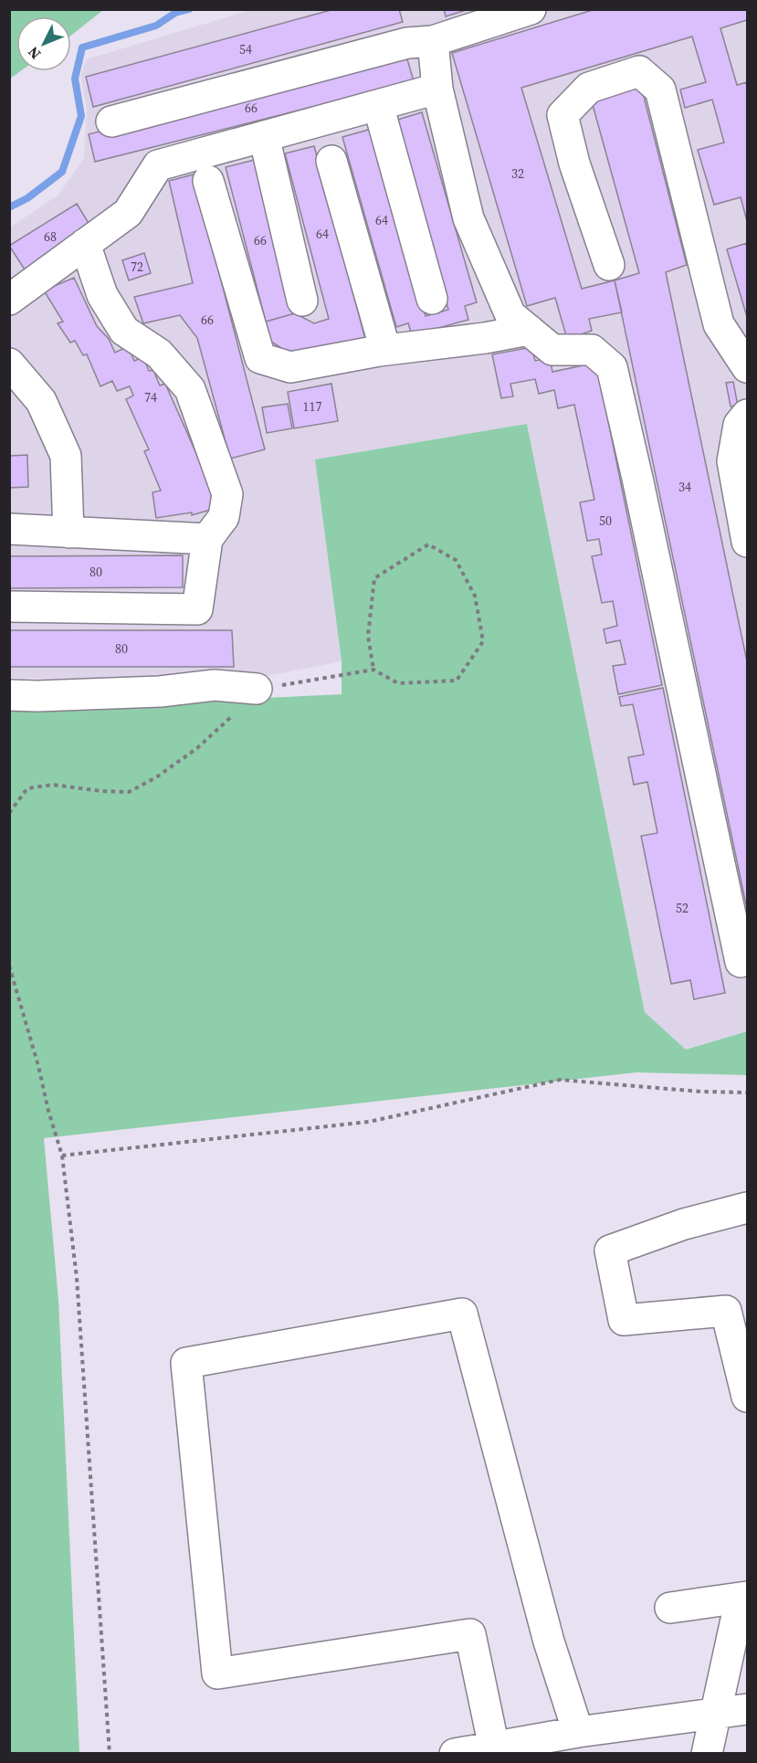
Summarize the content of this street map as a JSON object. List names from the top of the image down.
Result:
{
  "house_numbers": [
    "54",
    "66",
    "32",
    "64",
    "64",
    "68",
    "66",
    "72",
    "66",
    "74",
    "117",
    "34",
    "50",
    "80",
    "80",
    "52"
  ],
  "north": "bottom left"
}
